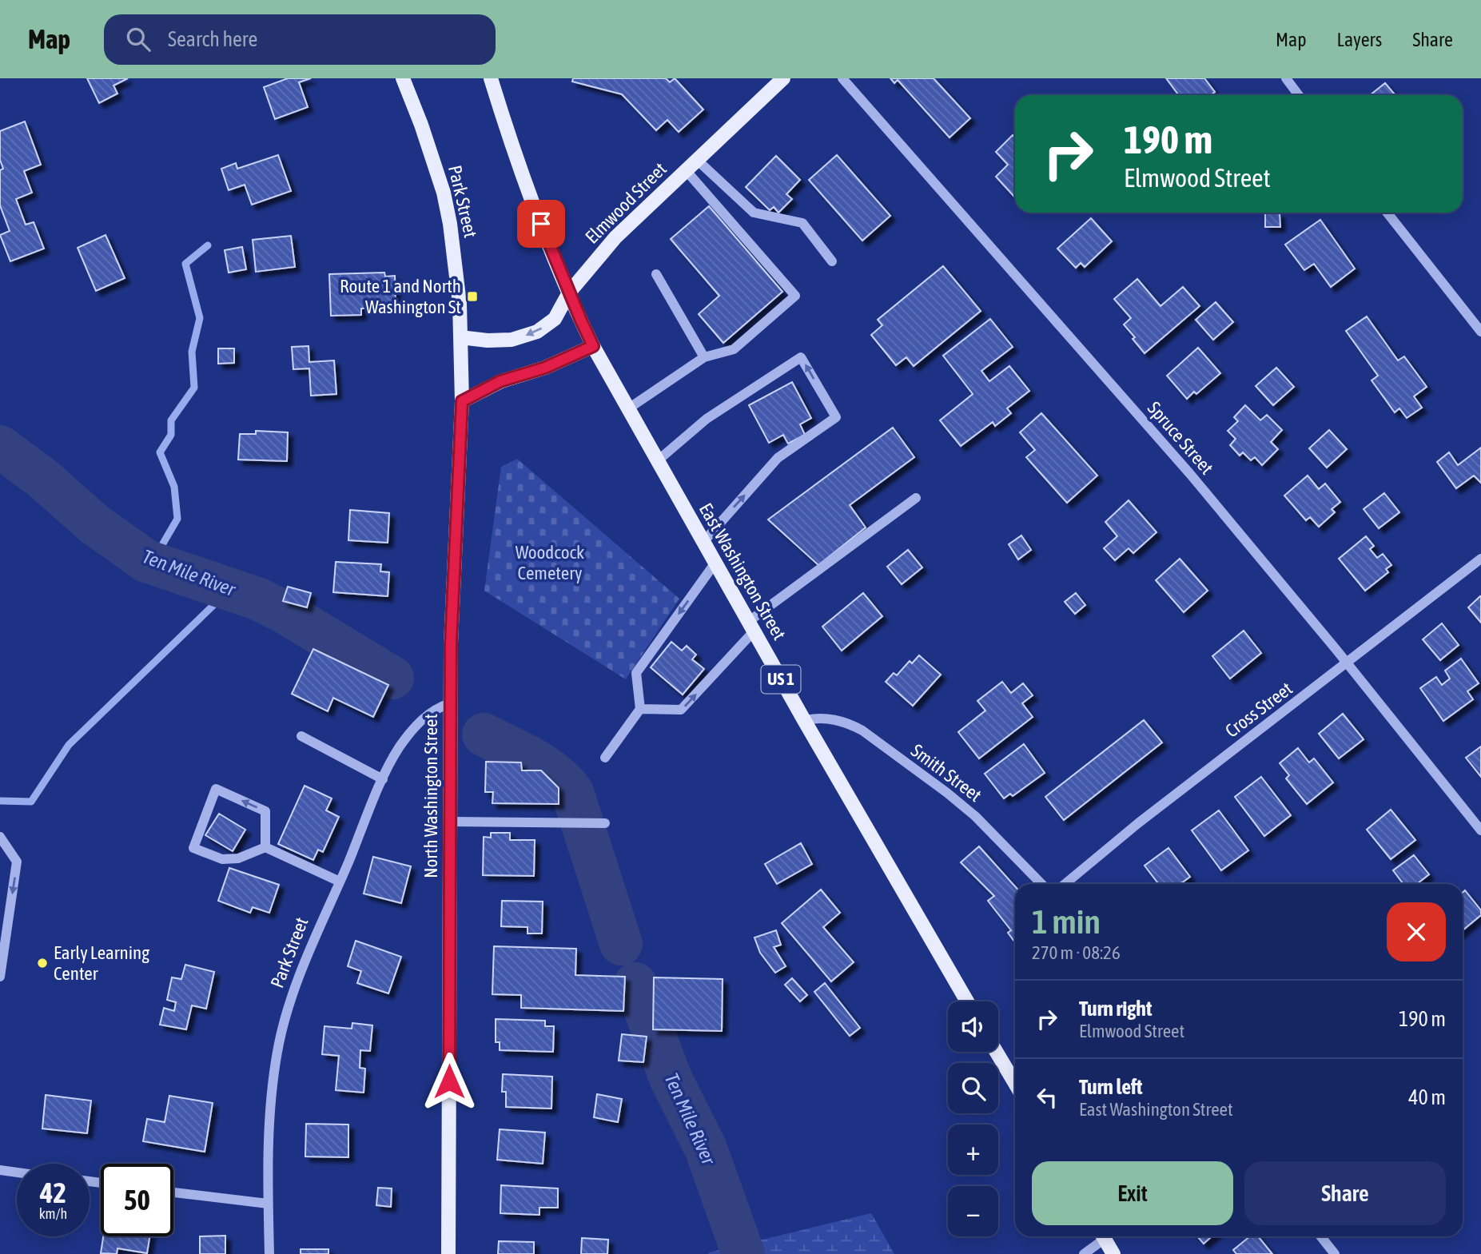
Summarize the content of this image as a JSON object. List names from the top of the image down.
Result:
{
  "streets": {
    "main road": [
      "Park Street",
      "Elmwood Street",
      "East Washington Street",
      "US 1",
      "North Washington Street"
    ],
    "street": ["Spruce Street", "Cross Street", "Smith Street"]
  },
  "crossings": [
    ["Park Street", "Elmwood Street"],
    ["Park Street", "North Washington Street"],
    ["Elmwood Street", "East Washington Street"],
    ["Elmwood Street", "US 1"],
    ["Elmwood Street", "North Washington Street"],
    ["Spruce Street", "Cross Street"],
    ["East Washington Street", "US 1"],
    ["East Washington Street", "Smith Street"]
  ],
  "water": ["Ten Mile River"],
  "parks": ["Woodcock Cemetery"],
  "places": {
    "transit": ["Route 1 and North Washington St"],
    "other": ["Early Learning Center"]
  },
  "page": {
    "header": "Map",
    "search": "Search here",
    "nav": ["Map", "Layers", "Share"],
    "turn": ["190 m", "Elmwood Street"],
    "heading": ["1 min", "270 m · 08:26"],
    "list": [
      {
        "name": "Turn right",
        "note": "Elmwood Street",
        "value": "190 m"
      },
      {
        "name": "Turn left",
        "note": "East Washington Street",
        "value": "40 m"
      }
    ],
    "map_buttons": ["+", "−"],
    "buttons": ["Exit", "Share"],
    "speed": "42 km/h",
    "limit": "50"
  }
}
